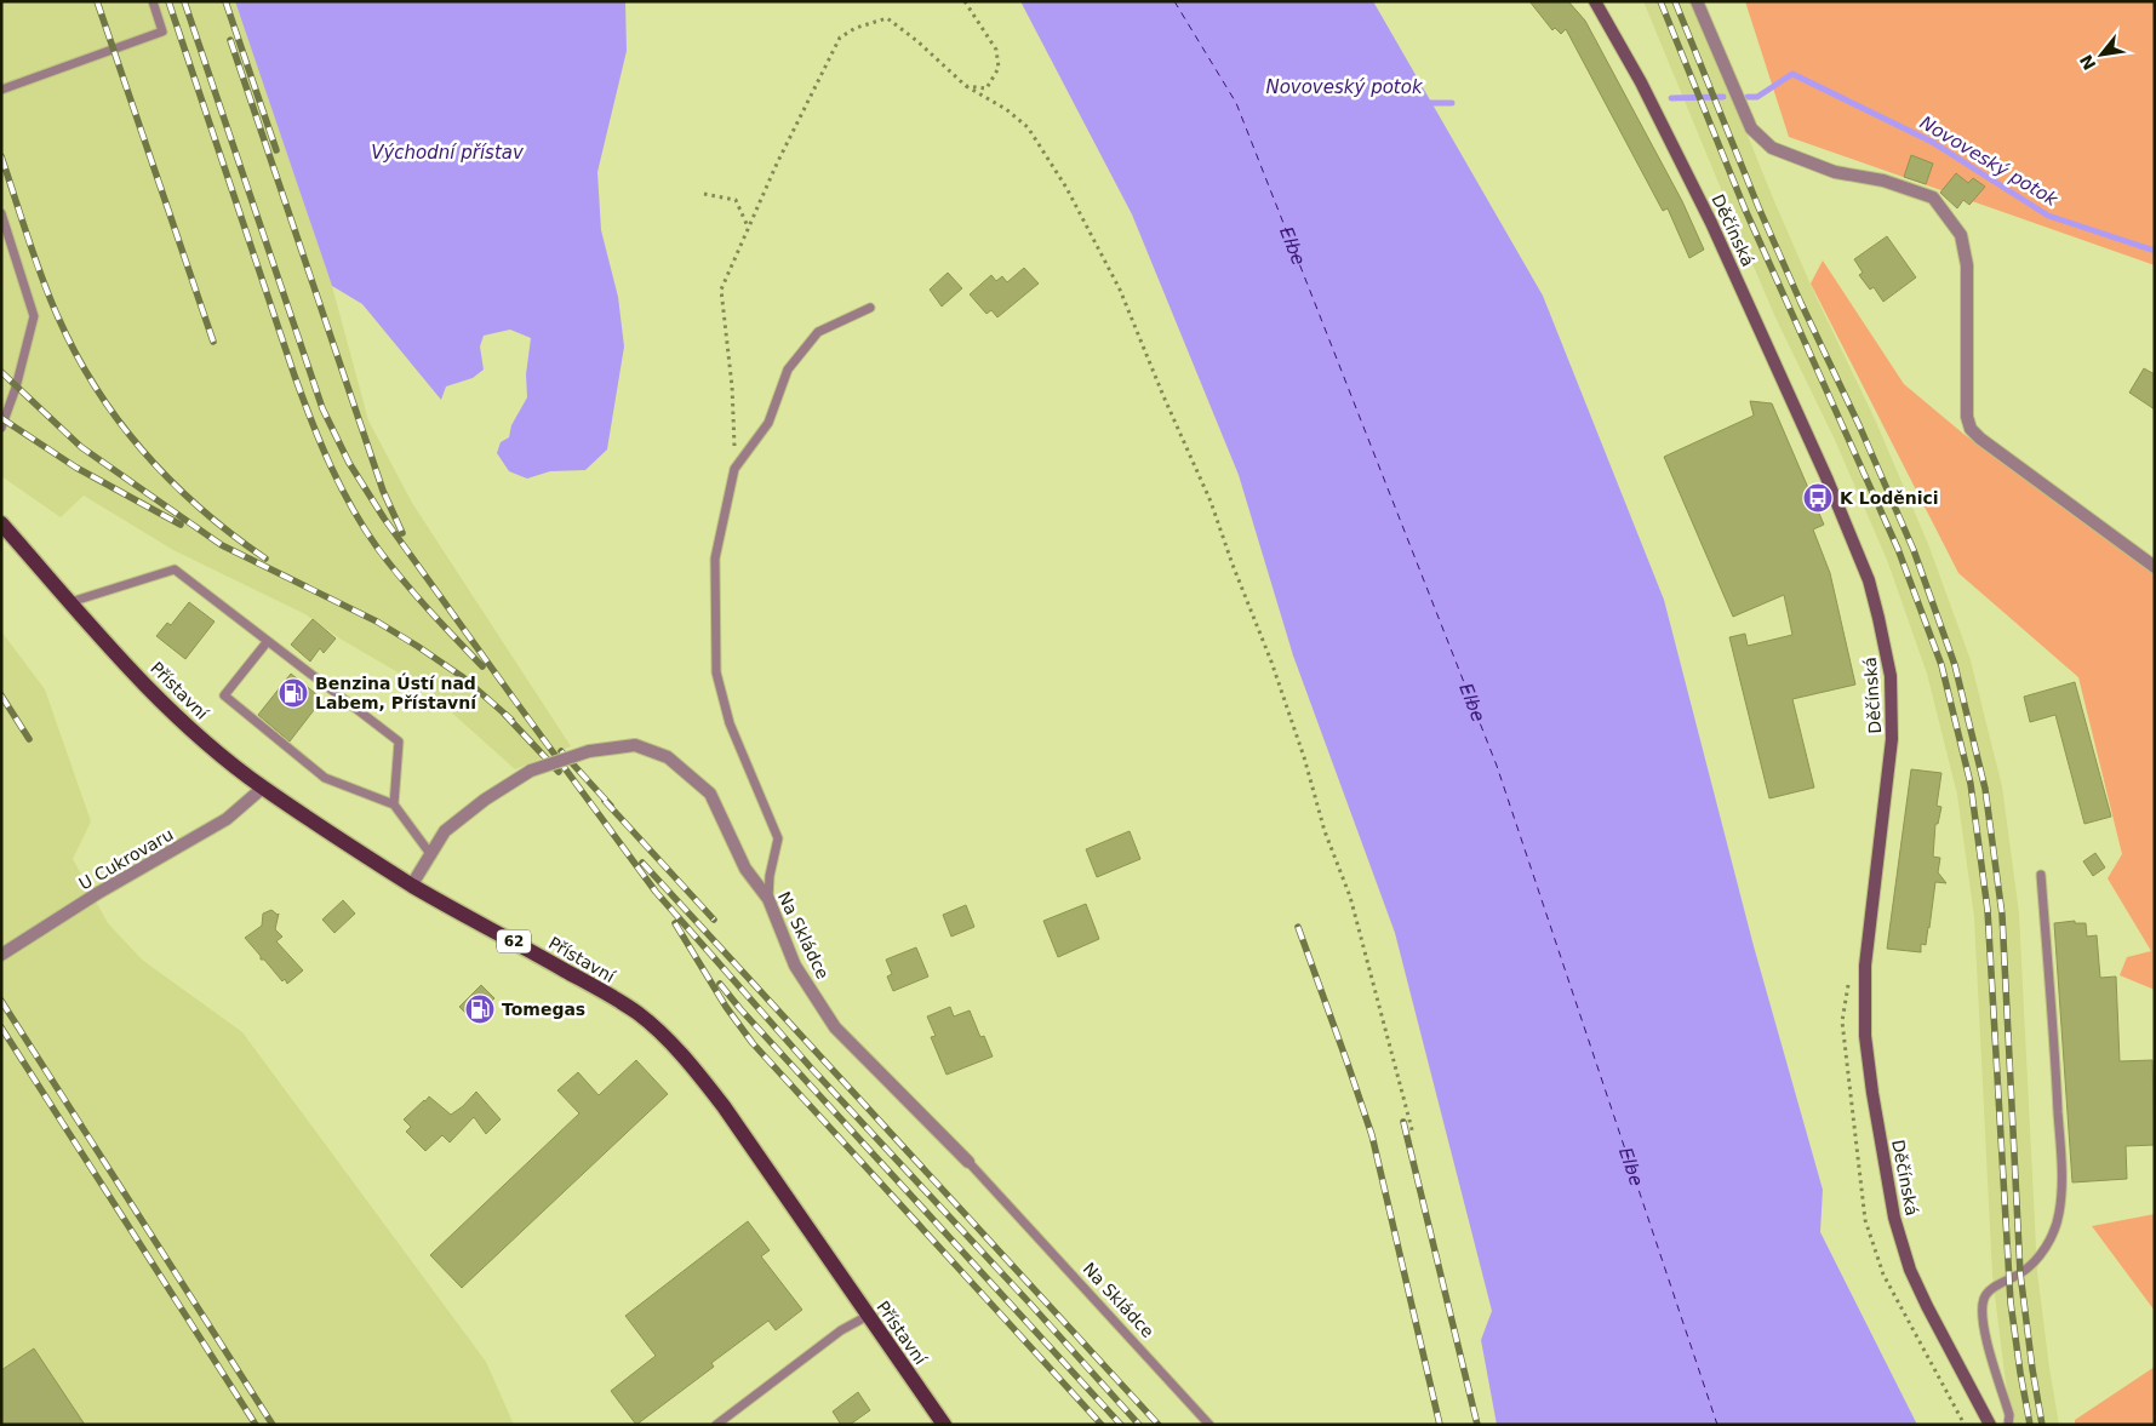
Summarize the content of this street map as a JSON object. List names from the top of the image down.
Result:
{
  "streets": {
    "main road": ["Děčínská", "Přístavní", "62"],
    "street": ["U Cukrovaru", "Na Skládce"]
  },
  "crossings": [
    ["Přístavní", "U Cukrovaru"],
    ["Přístavní", "Na Skládce"]
  ],
  "water": ["Novoveský potok", "Východní přístav", "Elbe"],
  "places": {
    "bus stop": ["K Loděnici"],
    "fuel station": ["Benzina Ústí nad Labem, Přístavní", "Tomegas"]
  },
  "north": "bottom left"
}
